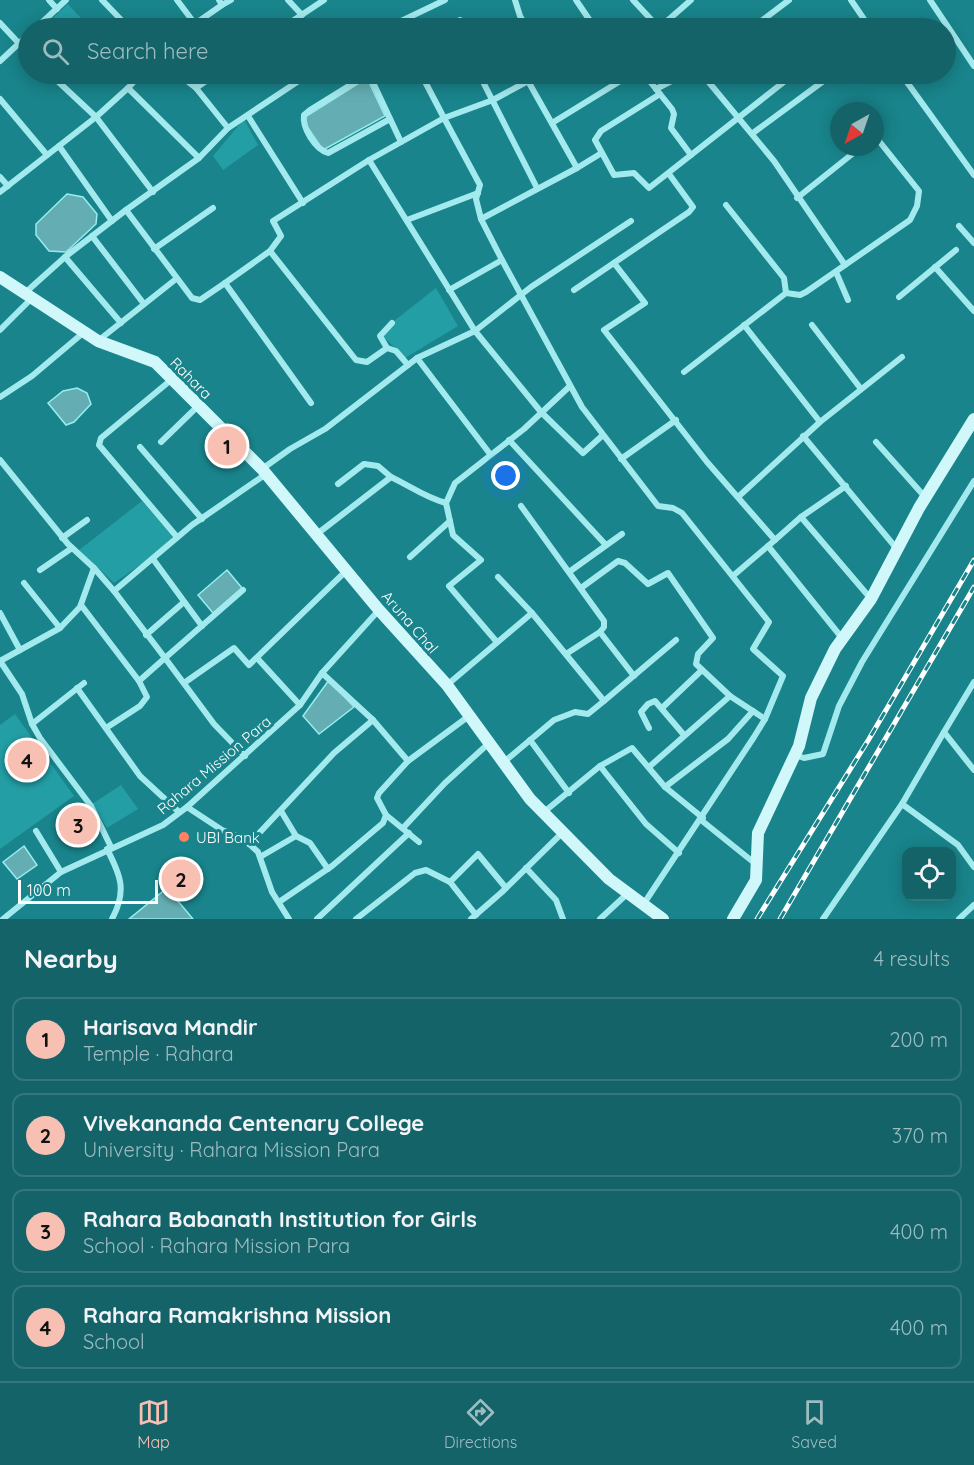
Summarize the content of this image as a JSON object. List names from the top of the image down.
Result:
{
  "streets": {
    "street": ["Rahara", "Aruna Chal", "Rahara Mission Para"]
  },
  "crossings": [
    ["Rahara", "Aruna Chal"],
    ["Aruna Chal", "Rahara Mission Para"]
  ],
  "places": ["UBI Bank"],
  "scale_bar": "100 m",
  "north": "bottom left",
  "page": {
    "search": "Search here",
    "pins": [
      "1",
      "4",
      "3",
      "2"
    ],
    "scale": "100 m",
    "heading": ["Nearby", "4 results"],
    "list": [
      {
        "mark": "1",
        "name": "Harisava Mandir",
        "note": "Temple · Rahara",
        "value": "200 m"
      },
      {
        "mark": "2",
        "name": "Vivekananda Centenary College",
        "note": "University · Rahara Mission Para",
        "value": "370 m"
      },
      {
        "mark": "3",
        "name": "Rahara Babanath Institution for Girls",
        "note": "School · Rahara Mission Para",
        "value": "400 m"
      },
      {
        "mark": "4",
        "name": "Rahara Ramakrishna Mission",
        "note": "School",
        "value": "400 m"
      }
    ],
    "nav": ["Map", "Directions", "Saved"]
  }
}
